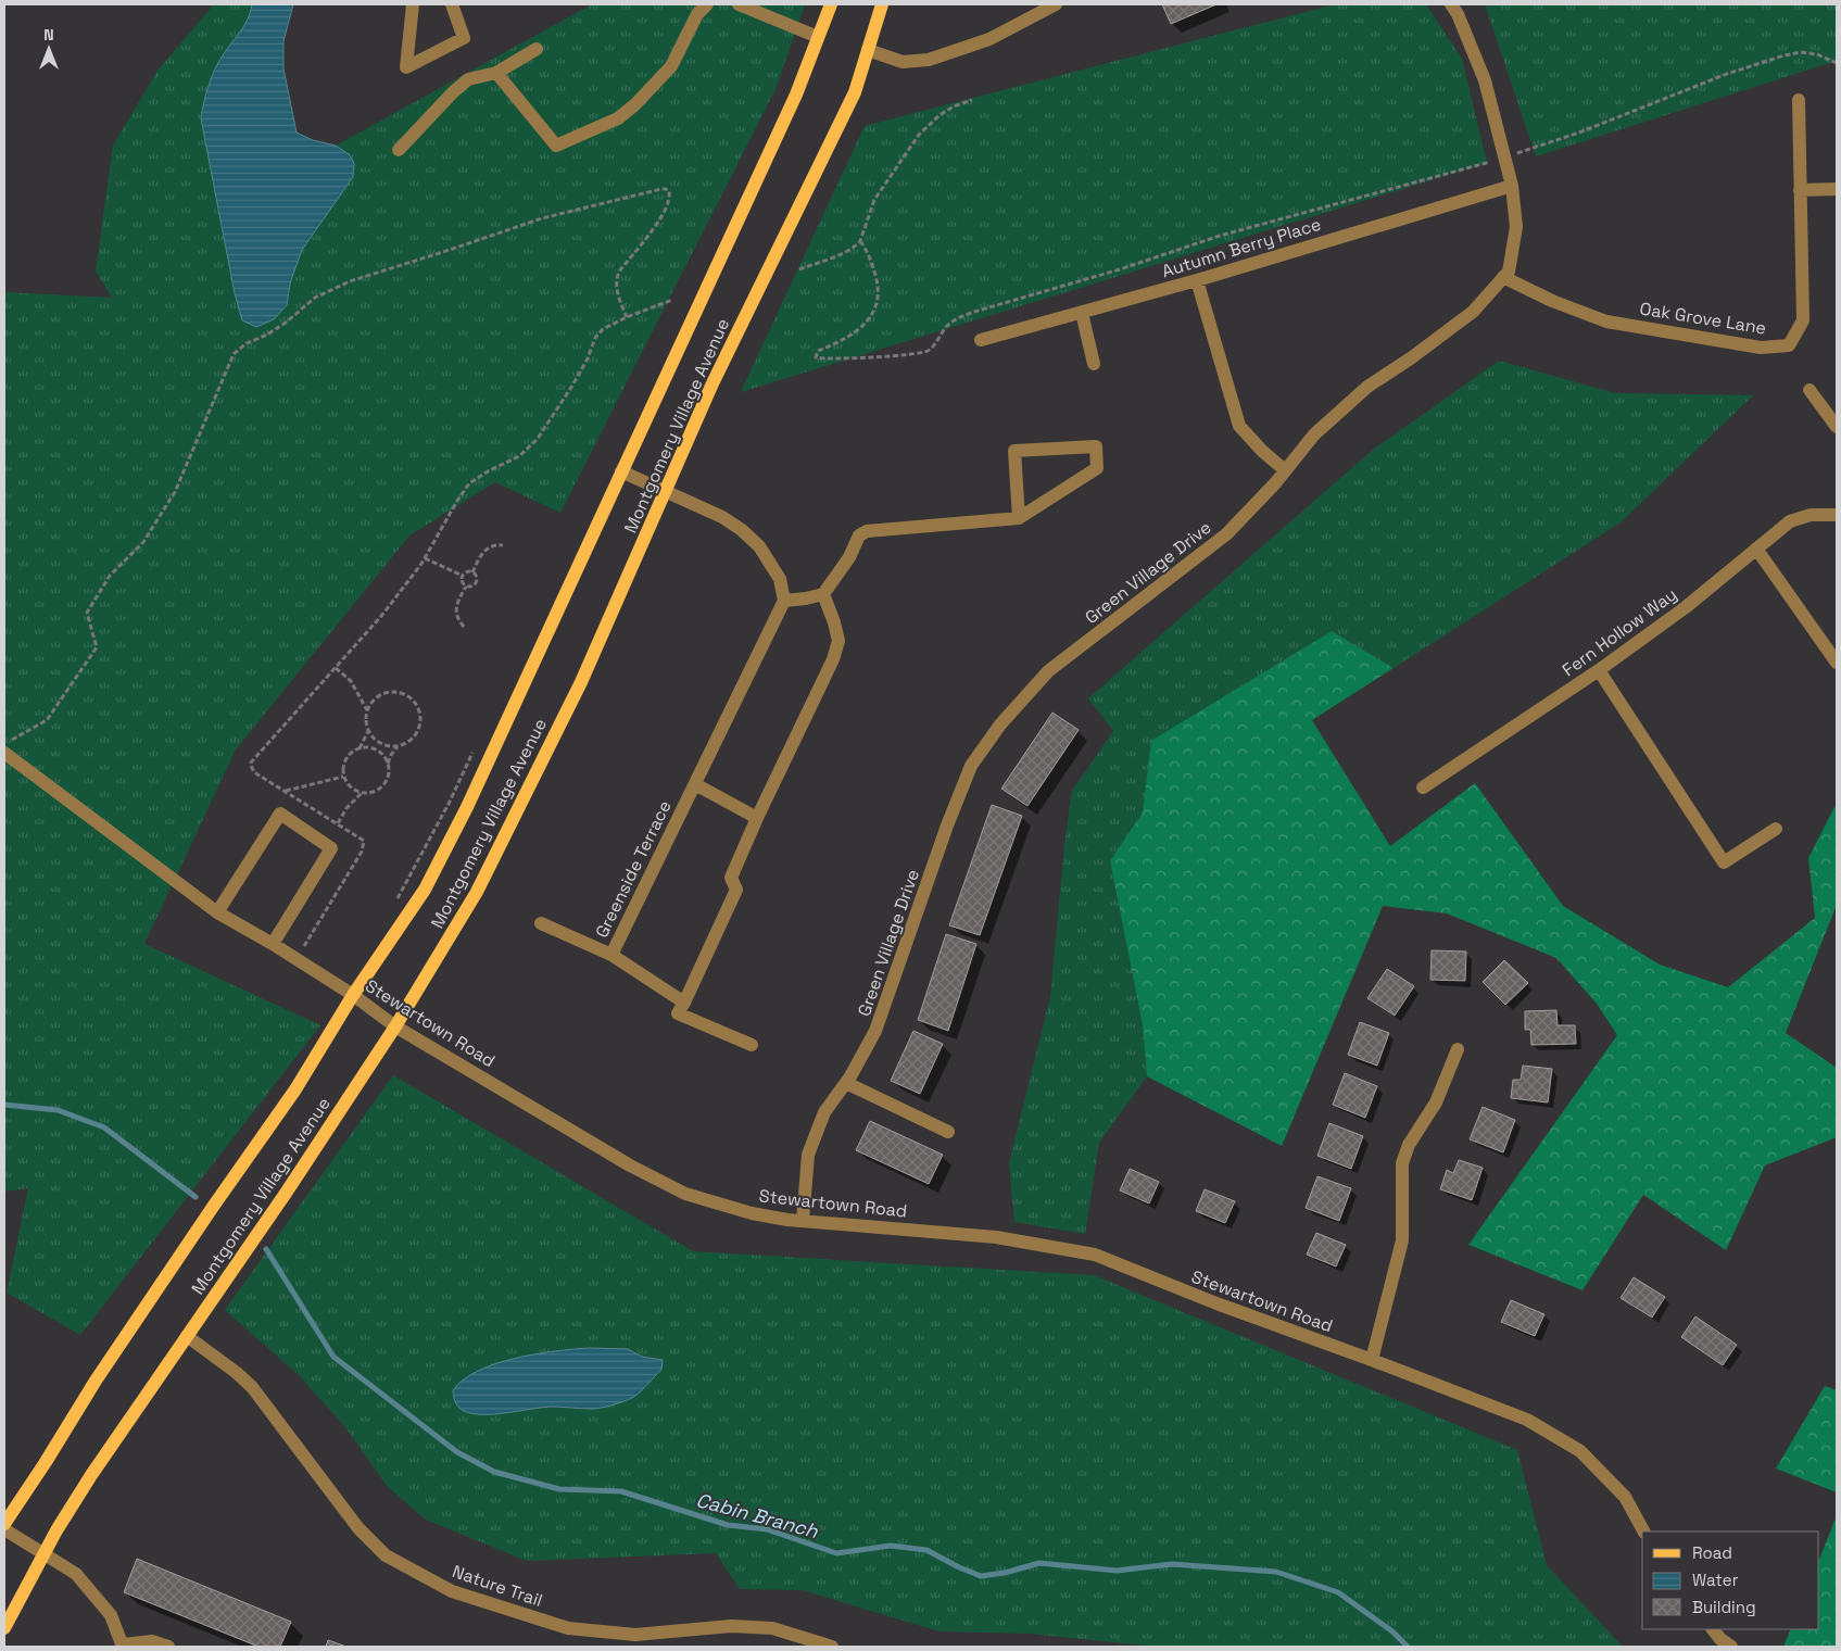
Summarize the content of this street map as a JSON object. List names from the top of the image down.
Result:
{
  "streets": {
    "main road": ["Montgomery Village Avenue"],
    "street": [
      "Autumn Berry Place",
      "Oak Grove Lane",
      "Green Village Drive",
      "Fern Hollow Way",
      "Greenside Terrace",
      "Stewartown Road",
      "Nature Trail"
    ]
  },
  "crossings": [
    ["Autumn Berry Place", "Green Village Drive"],
    ["Oak Grove Lane", "Green Village Drive"],
    ["Montgomery Village Avenue", "Stewartown Road"],
    ["Montgomery Village Avenue", "Nature Trail"],
    ["Green Village Drive", "Stewartown Road"]
  ],
  "water": ["Cabin Branch"],
  "legend": ["Road", "Water", "Building"],
  "north": "top"
}
